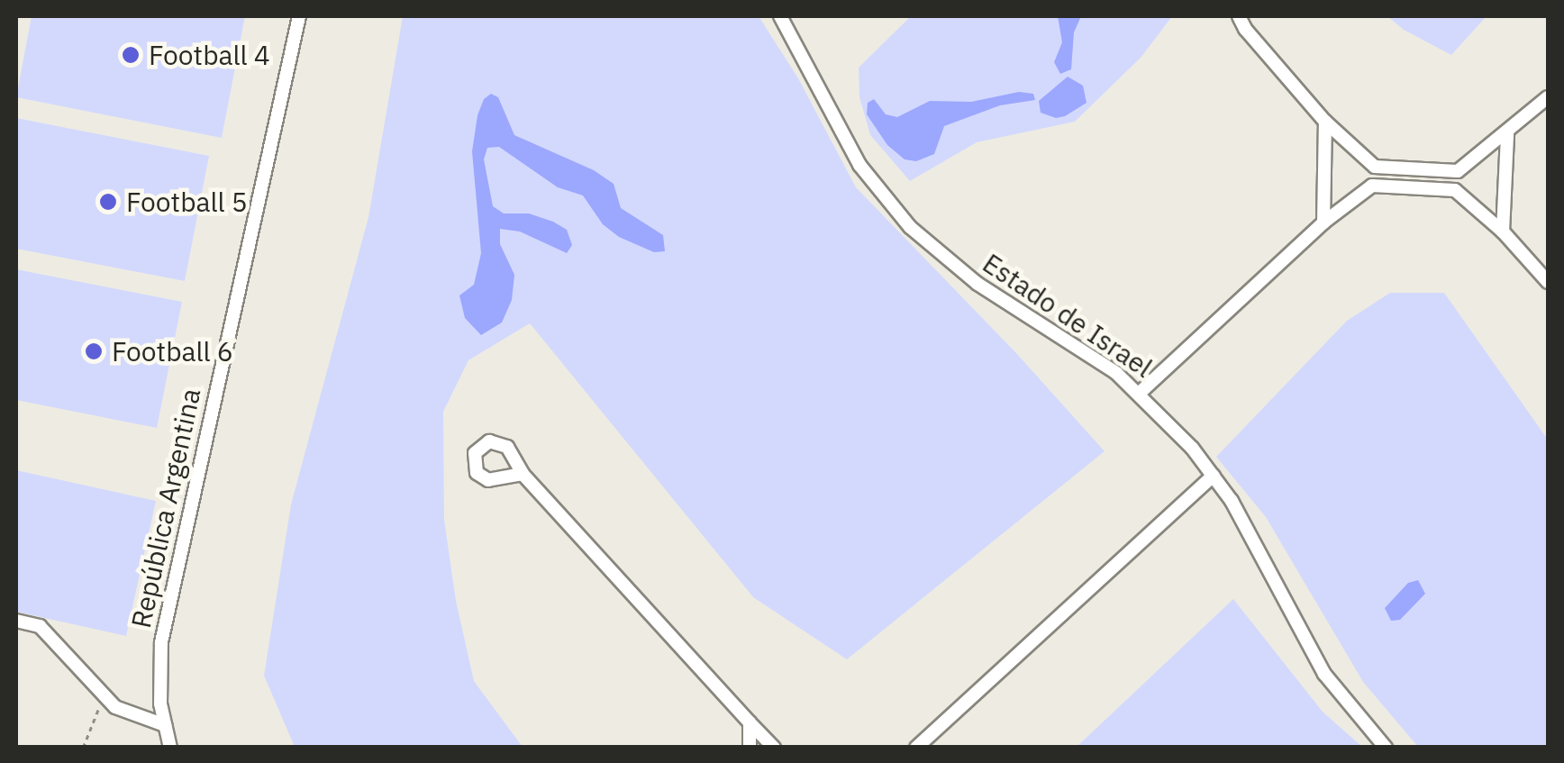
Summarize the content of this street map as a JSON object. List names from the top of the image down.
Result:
{
  "streets": {
    "street": ["Estado de Israel", "República Argentina"]
  },
  "places": ["Football 4", "Football 5", "Football 6"]
}
